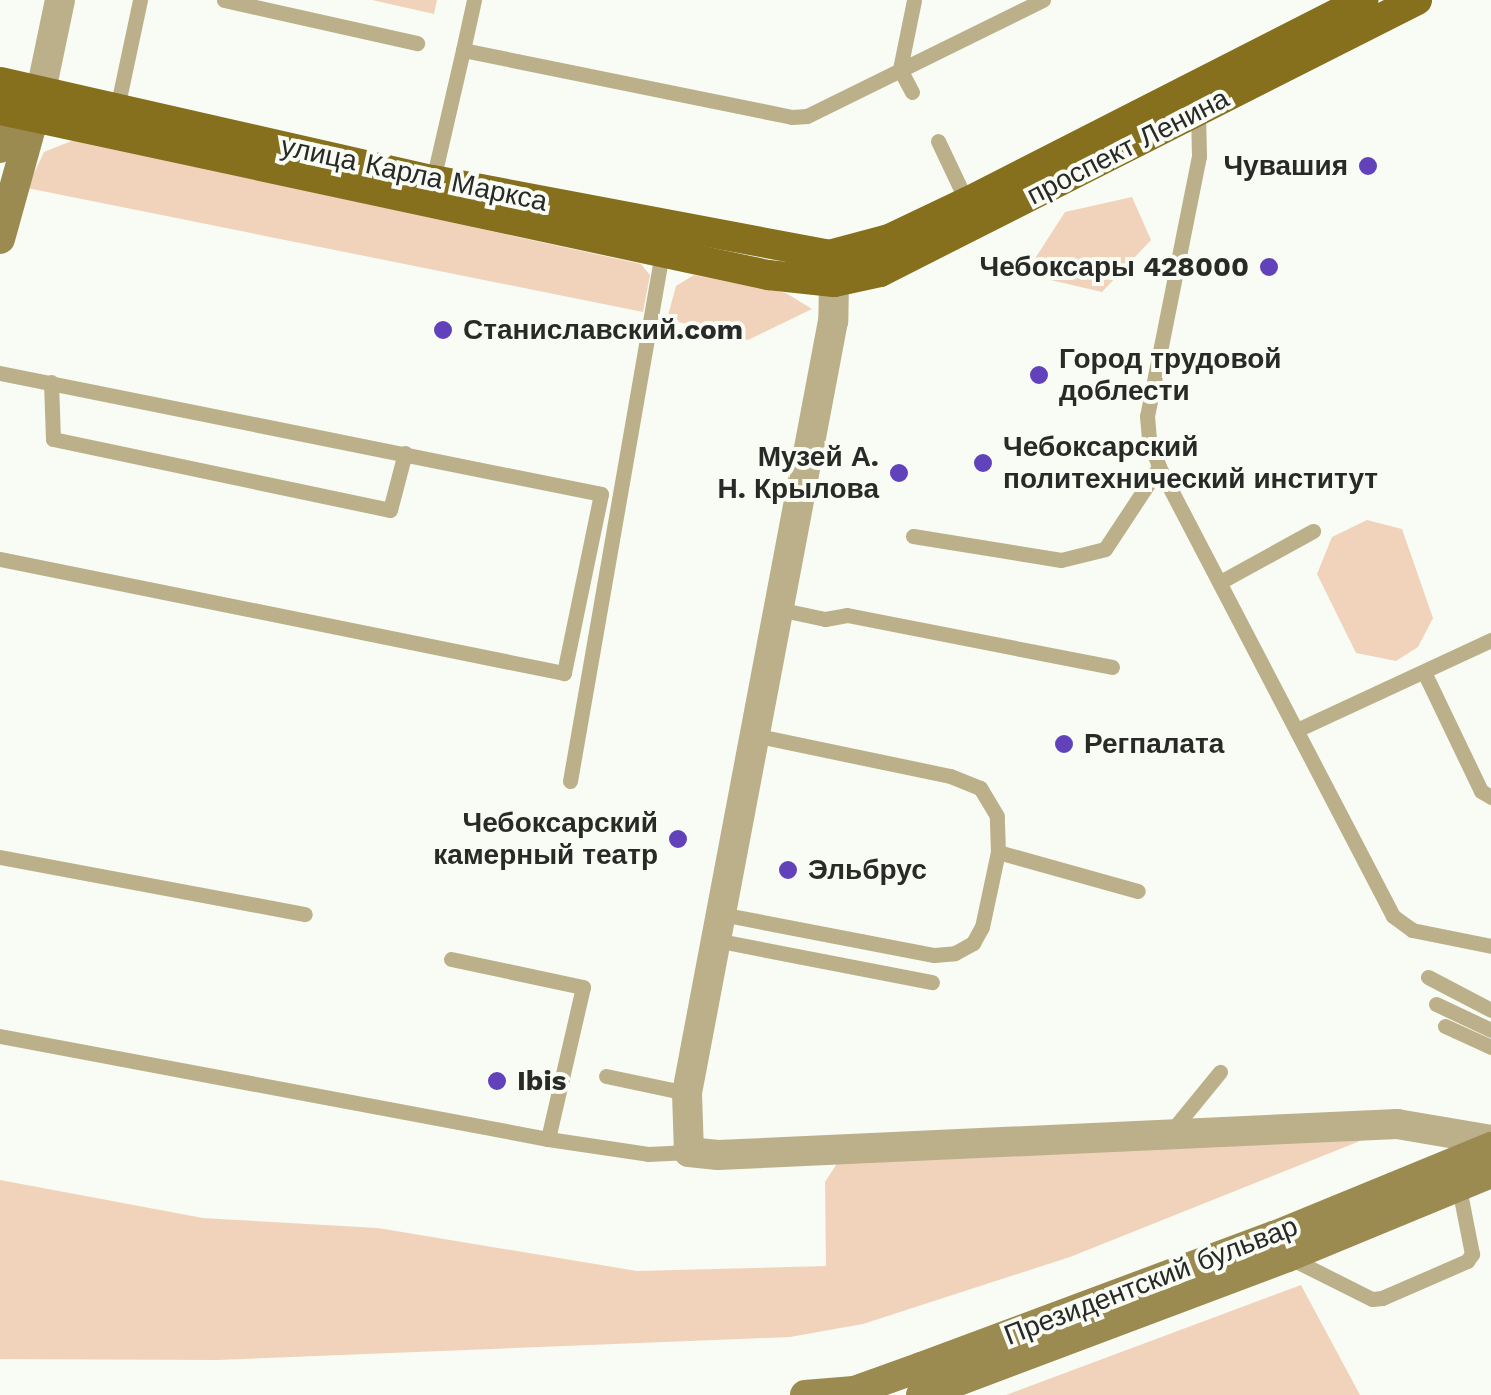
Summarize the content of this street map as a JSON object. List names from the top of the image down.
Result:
{
  "streets": {
    "main road": ["проспект Ленина", "улица Карла Маркса", "Президентский бульвар"]
  },
  "crossings": [
    ["проспект Ленина", "улица Карла Маркса"]
  ],
  "places": [
    "Чувашия",
    "Чебоксары 428000",
    "Станиславский.com",
    "Город трудовой доблести",
    "Чебоксарский политехнический институт",
    "Музей А. Н. Крылова",
    "Регпалата",
    "Чебоксарский камерный театр",
    "Эльбрус",
    "Ibis"
  ]
}
